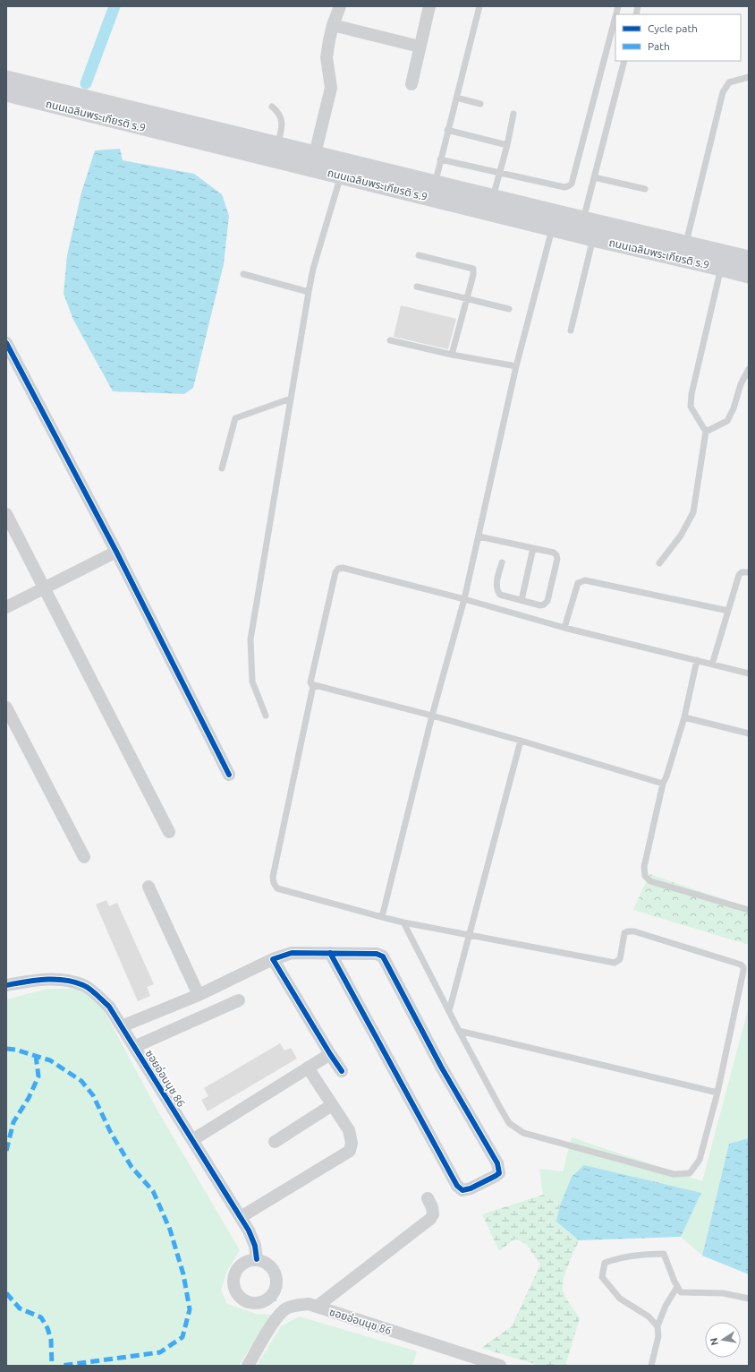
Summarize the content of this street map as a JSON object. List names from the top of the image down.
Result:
{
  "streets": {
    "main road": ["ถนนเฉลิมพระเกียรติ ร.9"],
    "street": ["ซอยอ่อนนุช 86"]
  },
  "legend": ["Cycle path", "Path"],
  "north": "left"
}
